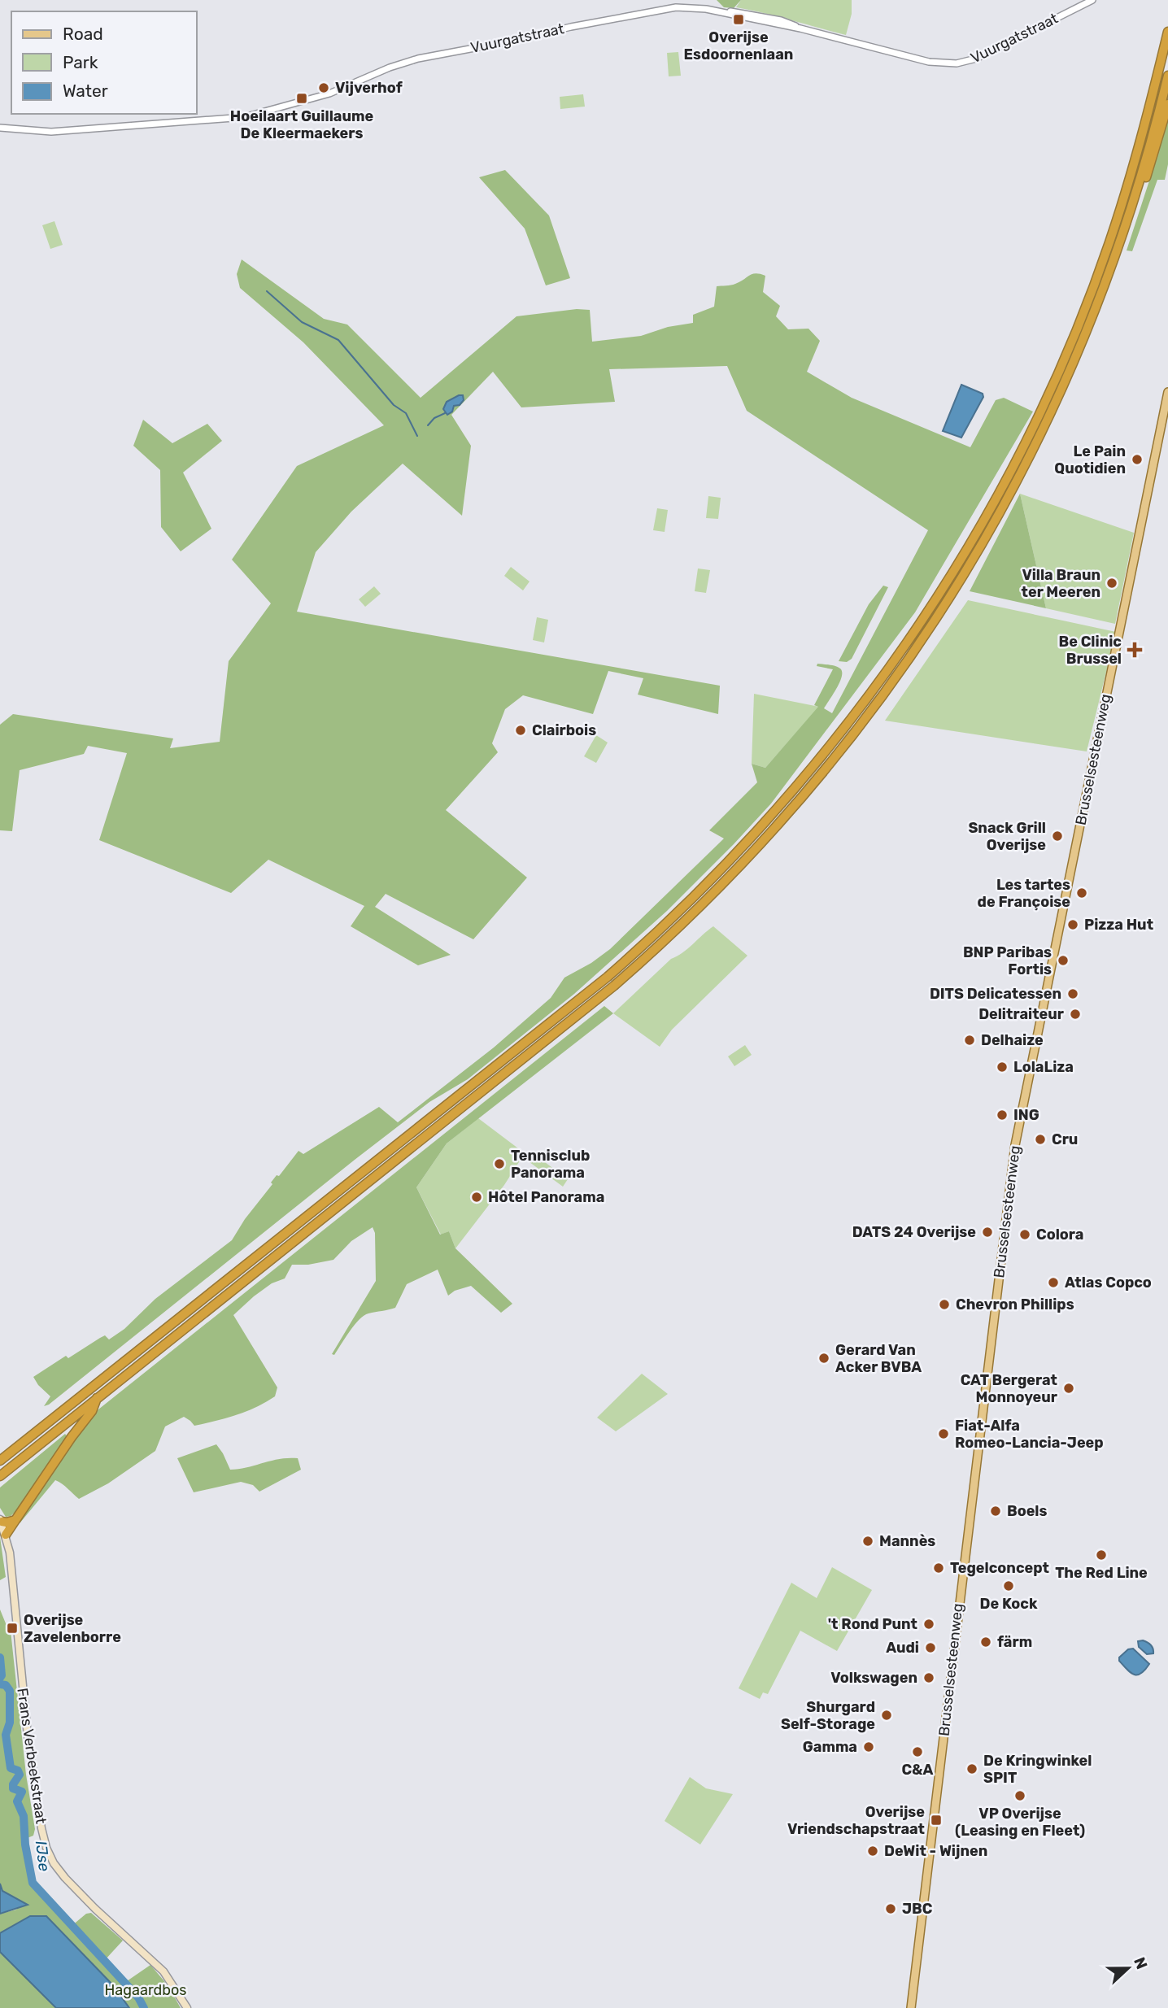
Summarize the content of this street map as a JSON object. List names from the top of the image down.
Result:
{
  "streets": {
    "main road": ["Brusselsesteenweg", "Frans Verbeekstraat"],
    "street": ["Vuurgatstraat"]
  },
  "water": ["IJse"],
  "parks": ["Hagaardbos"],
  "places": {
    "transit": [
      "Overijse Esdoornenlaan",
      "Hoeilaart Guillaume De Kleermaekers",
      "Overijse Zavelenborre",
      "Overijse Vriendschapstraat"
    ],
    "other": [
      "Vijverhof",
      "Le Pain Quotidien",
      "Villa Braun ter Meeren",
      "Clairbois",
      "Snack Grill Overijse",
      "Les tartes de Françoise",
      "Pizza Hut",
      "BNP Paribas Fortis",
      "DITS Delicatessen",
      "Delitraiteur",
      "Delhaize",
      "LolaLiza",
      "ING",
      "Cru",
      "Tennisclub Panorama",
      "Hôtel Panorama",
      "DATS 24 Overijse",
      "Colora",
      "Atlas Copco",
      "Chevron Phillips",
      "Gerard Van Acker BVBA",
      "CAT Bergerat Monnoyeur",
      "Fiat-Alfa Romeo-Lancia-Jeep",
      "Boels",
      "Mannès",
      "The Red Line",
      "Tegelconcept",
      "De Kock",
      "'t Rond Punt",
      "färm",
      "Audi",
      "Volkswagen",
      "Shurgard Self-Storage",
      "Gamma",
      "C&A",
      "De Kringwinkel SPIT",
      "VP Overijse (Leasing en Fleet)",
      "DeWit - Wijnen",
      "JBC"
    ],
    "health": ["Be Clinic Brussel"]
  },
  "legend": ["Road", "Park", "Water"],
  "north": "right"
}
